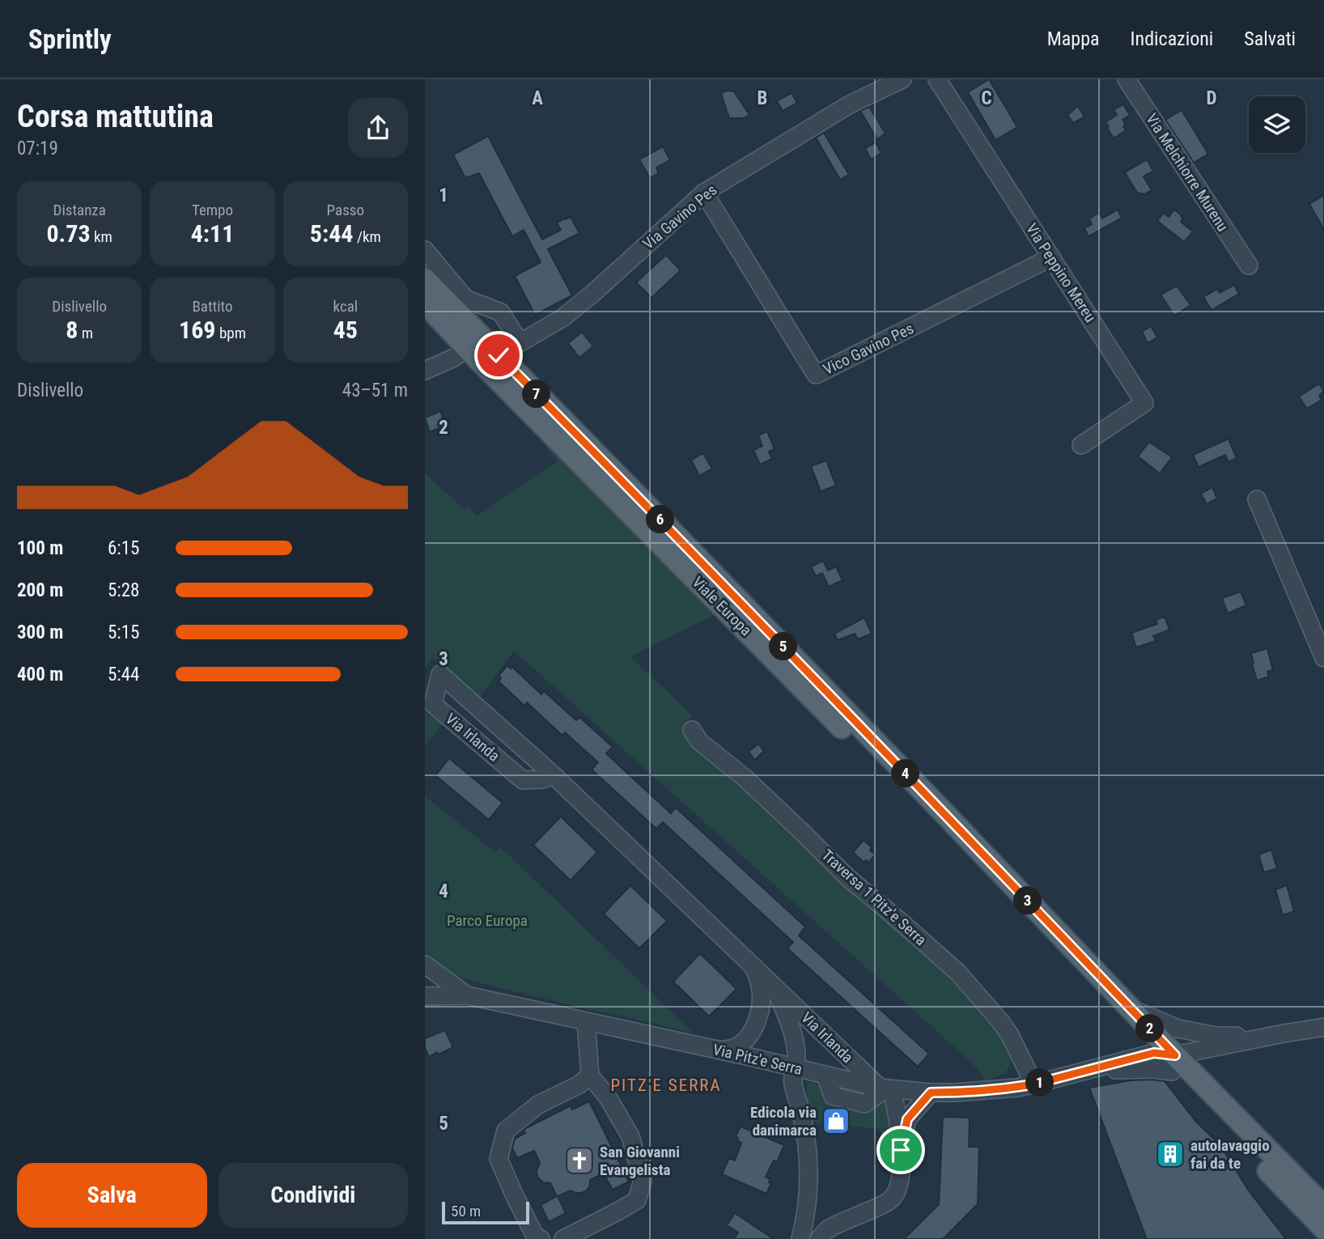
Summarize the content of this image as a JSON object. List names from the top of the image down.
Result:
{
  "streets": {
    "main road": ["Viale Europa"],
    "street": [
      "Via Melchiorre Murenu",
      "Via Gavino Pes",
      "Via Peppino Mereu",
      "Vico Gavino Pes",
      "Via Irlanda",
      "Traversa 1 Pitz'e Serra",
      "Via Pitz'e Serra"
    ]
  },
  "crossings": [
    ["Via Gavino Pes", "Vico Gavino Pes"],
    ["Via Gavino Pes", "Viale Europa"],
    ["Via Peppino Mereu", "Vico Gavino Pes"],
    ["Viale Europa", "Via Pitz'e Serra"],
    ["Via Irlanda", "Via Pitz'e Serra"],
    ["Traversa 1 Pitz'e Serra", "Via Pitz'e Serra"]
  ],
  "districts": ["PITZ'E SERRA"],
  "parks": ["Parco Europa"],
  "places": {
    "shop": ["Edicola via danimarca"],
    "building": ["autolavaggio fai da te"],
    "church": ["San Giovanni Evangelista"]
  },
  "scale_bar": "50 m",
  "page": {
    "header": "Sprintly",
    "nav": ["Mappa", "Indicazioni", "Salvati"],
    "heading": ["Corsa mattutina", "07:19"],
    "stats": [
      ["Distanza", "0.73 km"],
      ["Tempo", "4:11"],
      ["Passo", "5:44 /km"],
      ["Dislivello", "8 m"],
      ["Battito", "169 bpm"],
      ["kcal", "45"]
    ],
    "chart": ["Dislivello", "43–51 m"],
    "pins": [
      "7",
      "6",
      "5",
      "4",
      "3",
      "2",
      "1"
    ],
    "list": [
      {
        "name": "100 m",
        "note": "6:15"
      },
      {
        "name": "200 m",
        "note": "5:28"
      },
      {
        "name": "300 m",
        "note": "5:15"
      },
      {
        "name": "400 m",
        "note": "5:44"
      }
    ],
    "buttons": ["Salva", "Condividi"],
    "scale": "50 m"
  },
  "grid": {
    "columns": [
      "A",
      "B",
      "C",
      "D"
    ],
    "rows": [
      "1",
      "2",
      "3",
      "4",
      "5"
    ]
  }
}
